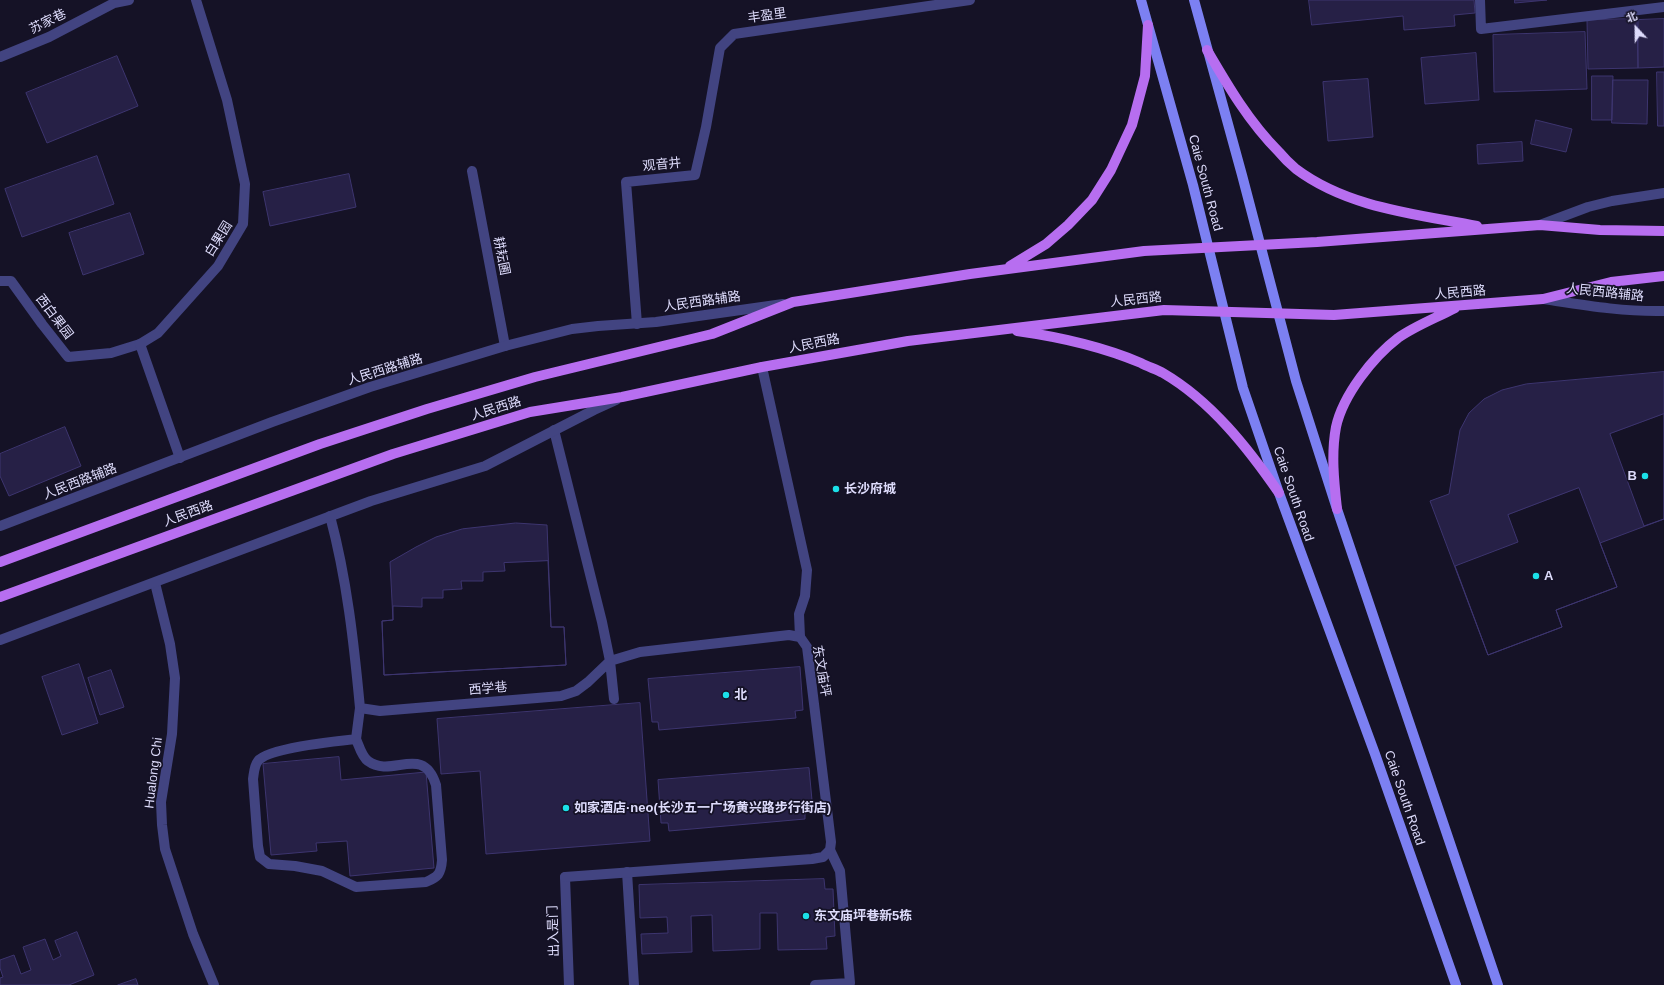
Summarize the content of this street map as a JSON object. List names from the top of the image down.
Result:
{
  "streets": {
    "main road": ["Caie South Road", "人民西路"],
    "street": [
      "丰盈里",
      "苏家巷",
      "观音井",
      "白果园",
      "耕耘圃",
      "人民西路辅路",
      "西白果园",
      "东文庙坪",
      "西学巷",
      "Hualong Chi",
      "出入是门"
    ]
  },
  "crossings": [
    ["丰盈里", "观音井"],
    ["观音井", "人民西路辅路"],
    ["Caie South Road", "人民西路"],
    ["白果园", "西白果园"],
    ["耕耘圃", "人民西路辅路"],
    ["人民西路", "人民西路辅路"],
    ["人民西路", "东文庙坪"],
    ["东文庙坪", "西学巷"]
  ],
  "places": [
    "B",
    "长沙府城",
    "A",
    "北",
    "如家酒店·neo(长沙五一广场黄兴路步行街店)",
    "东文庙坪巷新5栋"
  ],
  "north": "top"
}
